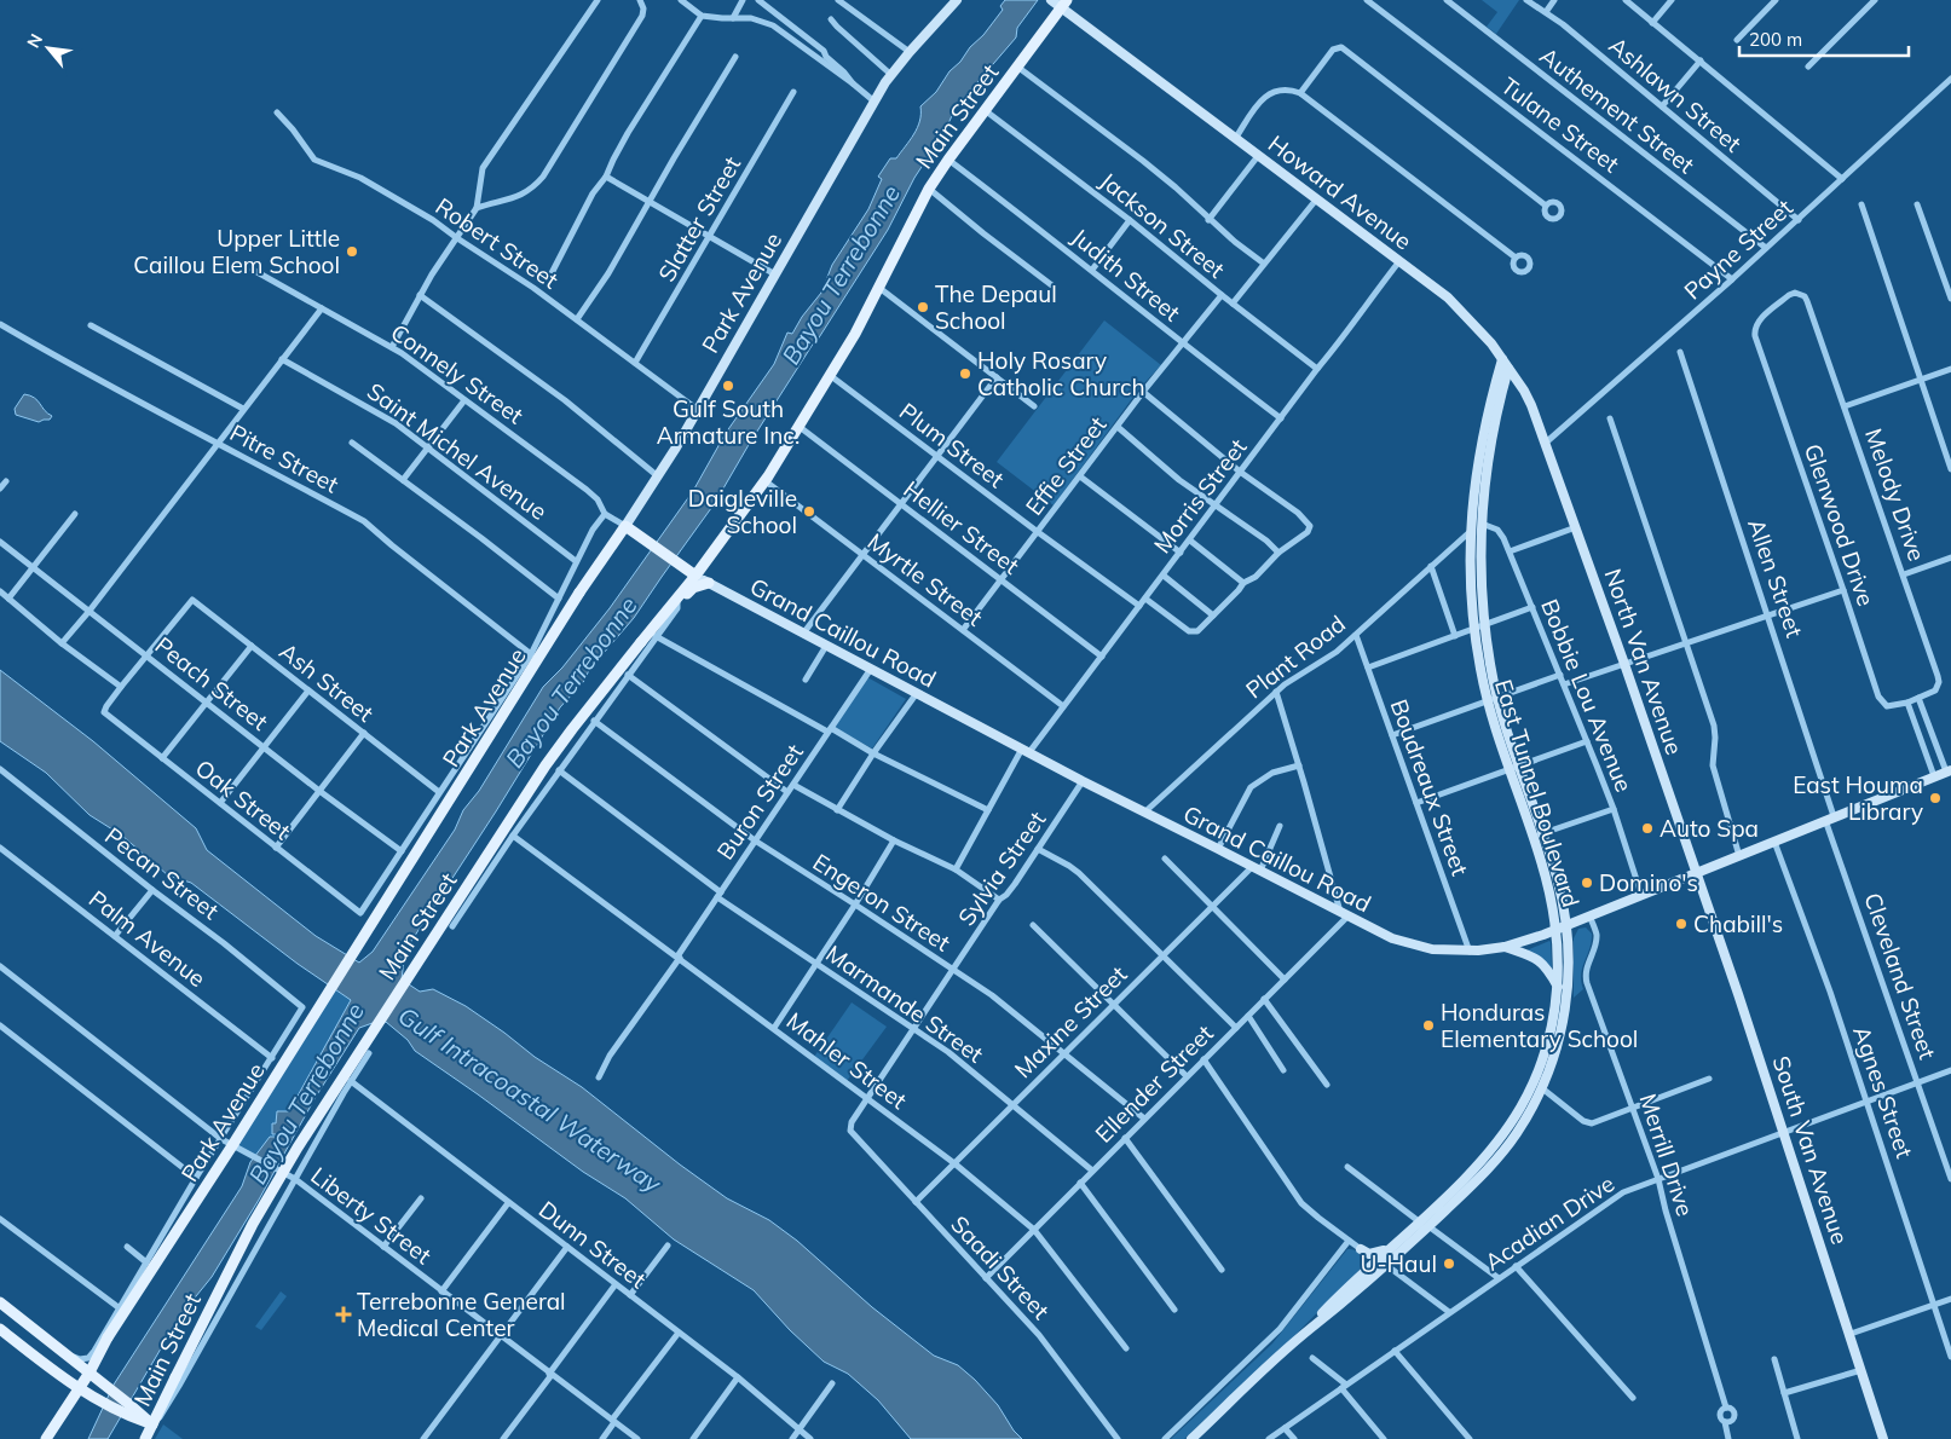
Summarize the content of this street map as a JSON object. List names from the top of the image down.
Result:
{
  "streets": {
    "main road": [
      "Main Street",
      "Howard Avenue",
      "Park Avenue",
      "Grand Caillou Road",
      "North Van Avenue",
      "East Tunnel Boulevard",
      "South Van Avenue"
    ],
    "street": [
      "Ashlawn Street",
      "Authement Street",
      "Tulane Street",
      "Slatter Street",
      "Jackson Street",
      "Robert Street",
      "Payne Street",
      "Judith Street",
      "Connely Street",
      "Plum Street",
      "Saint Michel Avenue",
      "Pitre Street",
      "Effie Street",
      "Melody Drive",
      "Morris Street",
      "Glenwood Drive",
      "Hellier Street",
      "Allen Street",
      "Myrtle Street",
      "Plant Road",
      "Ash Street",
      "Peach Street",
      "Bobbie Lou Avenue",
      "Boudreaux Street",
      "Oak Street",
      "Buron Street",
      "Sylvia Street",
      "Pecan Street",
      "Engeron Street",
      "Palm Avenue",
      "Cleveland Street",
      "Marmande Street",
      "Maxine Street",
      "Mahler Street",
      "Ellender Street",
      "Agnes Street",
      "Merrill Drive",
      "Liberty Street",
      "Acadian Drive",
      "Dunn Street",
      "Saadi Street"
    ]
  },
  "crossings": [
    ["Ashlawn Street", "Payne Street"],
    ["Authement Street", "Payne Street"],
    ["Main Street", "Howard Avenue"],
    ["Main Street", "Jackson Street"],
    ["Main Street", "Judith Street"],
    ["Main Street", "Plum Street"],
    ["Main Street", "Hellier Street"],
    ["Main Street", "Myrtle Street"],
    ["Main Street", "Grand Caillou Road"],
    ["Main Street", "Engeron Street"],
    ["Main Street", "Marmande Street"],
    ["Main Street", "Mahler Street"],
    ["Main Street", "Liberty Street"],
    ["Main Street", "Dunn Street"],
    ["Tulane Street", "Payne Street"],
    ["Howard Avenue", "Payne Street"],
    ["Howard Avenue", "Morris Street"],
    ["Howard Avenue", "North Van Avenue"],
    ["Howard Avenue", "East Tunnel Boulevard"],
    ["Slatter Street", "Robert Street"],
    ["Jackson Street", "Effie Street"],
    ["Jackson Street", "Morris Street"],
    ["Robert Street", "Park Avenue"],
    ["Judith Street", "Effie Street"],
    ["Judith Street", "Morris Street"],
    ["Park Avenue", "Connely Street"],
    ["Park Avenue", "Saint Michel Avenue"],
    ["Park Avenue", "Pitre Street"],
    ["Park Avenue", "Grand Caillou Road"],
    ["Park Avenue", "Ash Street"],
    ["Park Avenue", "Peach Street"],
    ["Park Avenue", "Oak Street"],
    ["Connely Street", "Grand Caillou Road"],
    ["Plum Street", "Effie Street"],
    ["Plum Street", "Morris Street"],
    ["Effie Street", "Hellier Street"],
    ["Effie Street", "Myrtle Street"],
    ["Melody Drive", "Glenwood Drive"],
    ["Morris Street", "Hellier Street"],
    ["Morris Street", "Myrtle Street"],
    ["Morris Street", "Grand Caillou Road"],
    ["Allen Street", "Grand Caillou Road"],
    ["Allen Street", "Cleveland Street"],
    ["Grand Caillou Road", "Plant Road"],
    ["Grand Caillou Road", "North Van Avenue"],
    ["Grand Caillou Road", "Bobbie Lou Avenue"],
    ["Grand Caillou Road", "Boudreaux Street"],
    ["Grand Caillou Road", "East Tunnel Boulevard"],
    ["Grand Caillou Road", "Buron Street"],
    ["Grand Caillou Road", "Sylvia Street"],
    ["Grand Caillou Road", "Cleveland Street"],
    ["Grand Caillou Road", "Maxine Street"],
    ["Grand Caillou Road", "Ellender Street"],
    ["Grand Caillou Road", "Agnes Street"],
    ["Grand Caillou Road", "South Van Avenue"],
    ["Grand Caillou Road", "Merrill Drive"],
    ["Plant Road", "Boudreaux Street"],
    ["Plant Road", "East Tunnel Boulevard"],
    ["North Van Avenue", "South Van Avenue"],
    ["Ash Street", "Peach Street"],
    ["Bobbie Lou Avenue", "East Tunnel Boulevard"],
    ["Buron Street", "Engeron Street"],
    ["Buron Street", "Marmande Street"],
    ["Buron Street", "Mahler Street"],
    ["Sylvia Street", "Engeron Street"],
    ["Sylvia Street", "Marmande Street"],
    ["Sylvia Street", "Mahler Street"],
    ["Sylvia Street", "Saadi Street"],
    ["Pecan Street", "Palm Avenue"],
    ["Engeron Street", "Maxine Street"],
    ["Engeron Street", "Ellender Street"],
    ["Cleveland Street", "Acadian Drive"],
    ["Marmande Street", "Maxine Street"],
    ["Marmande Street", "Ellender Street"],
    ["Maxine Street", "Mahler Street"],
    ["Maxine Street", "Saadi Street"],
    ["Mahler Street", "Ellender Street"],
    ["Ellender Street", "Saadi Street"],
    ["Agnes Street", "Acadian Drive"],
    ["South Van Avenue", "Acadian Drive"],
    ["Merrill Drive", "Acadian Drive"]
  ],
  "water": ["Bayou Terrebonne", "Gulf Intracoastal Waterway"],
  "places": {
    "other": [
      "Upper Little Caillou Elem School",
      "The Depaul School",
      "Holy Rosary Catholic Church",
      "Gulf South Armature Inc.",
      "Daigleville School",
      "East Houma Library",
      "Auto Spa",
      "Domino's",
      "Chabill's",
      "Honduras Elementary School",
      "U-Haul"
    ],
    "health": ["Terrebonne General Medical Center"]
  },
  "scale_bar": "200 m",
  "north": "top left"
}
